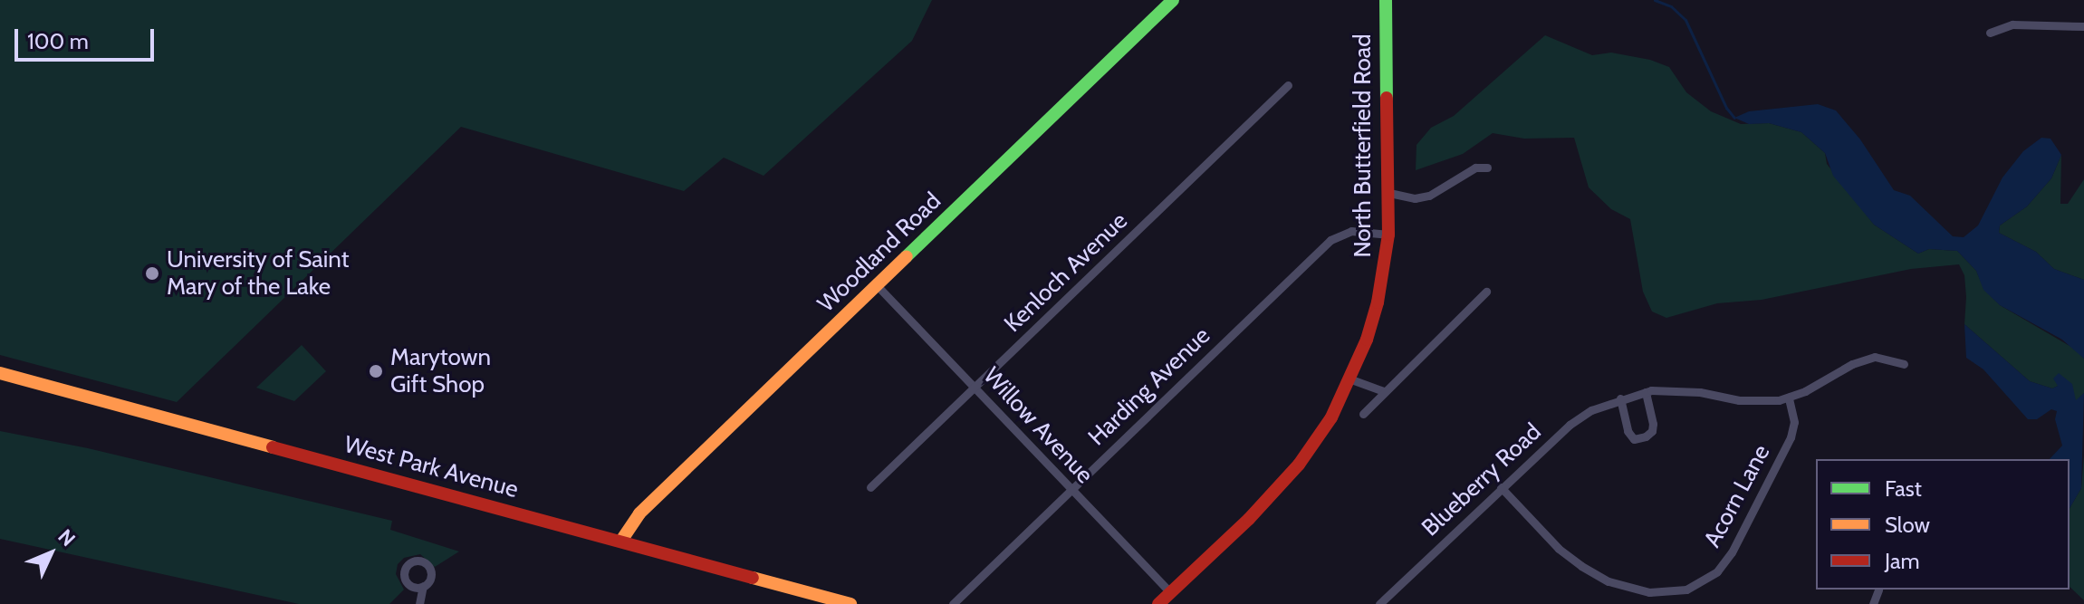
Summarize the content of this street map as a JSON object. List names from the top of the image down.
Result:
{
  "streets": {
    "main road": ["North Butterfield Road", "Woodland Road", "West Park Avenue"],
    "street": [
      "Kenloch Avenue",
      "Harding Avenue",
      "Willow Avenue",
      "Blueberry Road",
      "Acorn Lane"
    ]
  },
  "crossings": [
    ["North Butterfield Road", "Harding Avenue"],
    ["North Butterfield Road", "Willow Avenue"],
    ["Woodland Road", "Willow Avenue"],
    ["Woodland Road", "West Park Avenue"],
    ["Kenloch Avenue", "Willow Avenue"],
    ["Harding Avenue", "Willow Avenue"],
    ["Blueberry Road", "Acorn Lane"]
  ],
  "places": ["University of Saint Mary of the Lake", "Marytown Gift Shop"],
  "legend": ["Fast", "Slow", "Jam"],
  "scale_bar": "100 m",
  "north": "top right"
}
